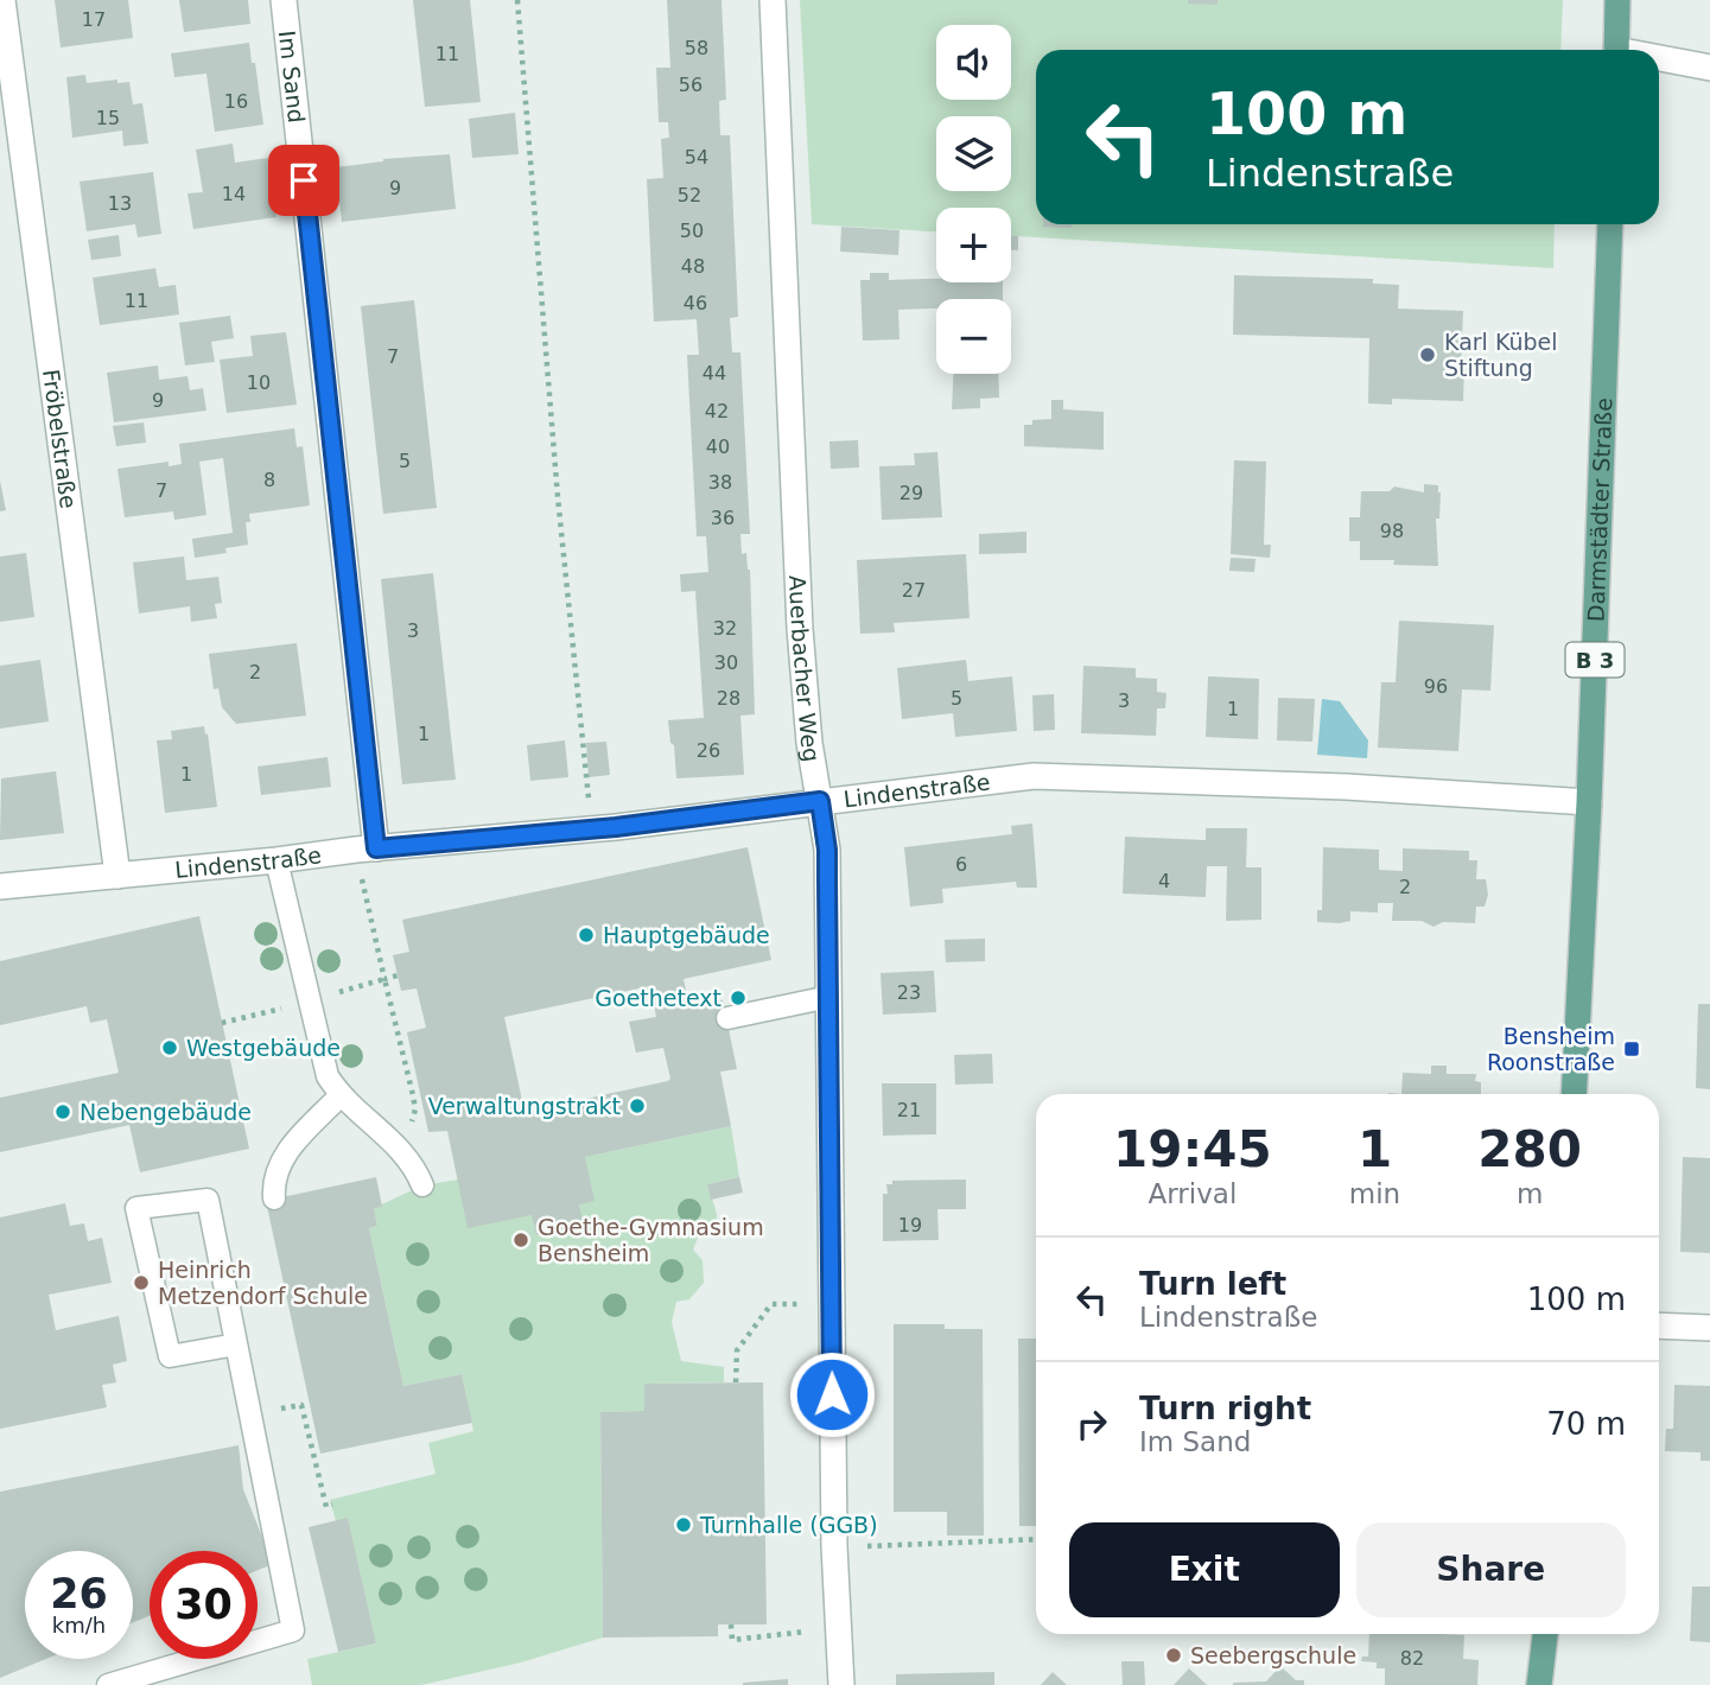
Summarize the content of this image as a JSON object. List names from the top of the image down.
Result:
{
  "streets": {
    "main road": ["Darmstädter Straße", "B 3"],
    "street": [
      "Im Sand",
      "Fröbelstraße",
      "Auerbacher Weg",
      "Lindenstraße"
    ]
  },
  "crossings": [
    ["Im Sand", "Lindenstraße"],
    ["Fröbelstraße", "Lindenstraße"],
    ["Darmstädter Straße", "Lindenstraße"],
    ["Auerbacher Weg", "Lindenstraße"]
  ],
  "places": {
    "other": [
      "Karl Kübel Stiftung",
      "Hauptgebäude",
      "Goethetext",
      "Westgebäude",
      "Verwaltungstrakt",
      "Nebengebäude",
      "Goethe-Gymnasium Bensheim",
      "Heinrich Metzendorf Schule",
      "Turnhalle (GGB)",
      "Seebergschule"
    ],
    "transit": ["Bensheim Roonstraße"]
  },
  "house_numbers": [
    "17",
    "58",
    "11",
    "56",
    "16",
    "15",
    "54",
    "9",
    "14",
    "52",
    "13",
    "50",
    "48",
    "11",
    "46",
    "7",
    "44",
    "10",
    "9",
    "42",
    "40",
    "5",
    "8",
    "38",
    "7",
    "29",
    "36",
    "98",
    "27",
    "32",
    "3",
    "30",
    "2",
    "96",
    "28",
    "5",
    "3",
    "1",
    "1",
    "26",
    "1",
    "6",
    "4",
    "2",
    "23",
    "21",
    "19",
    "82"
  ],
  "page": {
    "map_buttons": ["+", "−"],
    "turn": ["100 m", "Lindenstraße"],
    "eta": [
      "19:45",
      "Arrival",
      "1",
      "min",
      "280",
      "m"
    ],
    "list": [
      {
        "name": "Turn left",
        "note": "Lindenstraße",
        "value": "100 m"
      },
      {
        "name": "Turn right",
        "note": "Im Sand",
        "value": "70 m"
      }
    ],
    "buttons": ["Exit", "Share"],
    "speed": "26 km/h",
    "limit": "30"
  }
}
